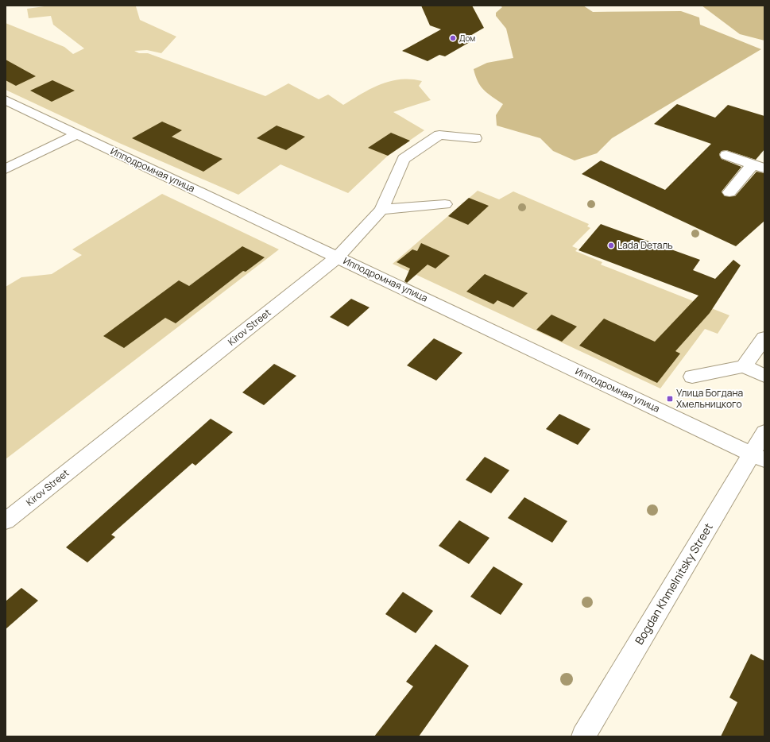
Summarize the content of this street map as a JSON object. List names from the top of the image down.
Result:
{
  "streets": {
    "street": ["Ипподромная улица", "Kirov Street", "Bogdan Khmelnitsky Street"]
  },
  "crossings": [
    ["Ипподромная улица", "Kirov Street"],
    ["Ипподромная улица", "Bogdan Khmelnitsky Street"]
  ],
  "places": {
    "other": ["Дом", "Lada Dеталь"],
    "transit": ["Улица Богдана Хмельницкого"]
  }
}
